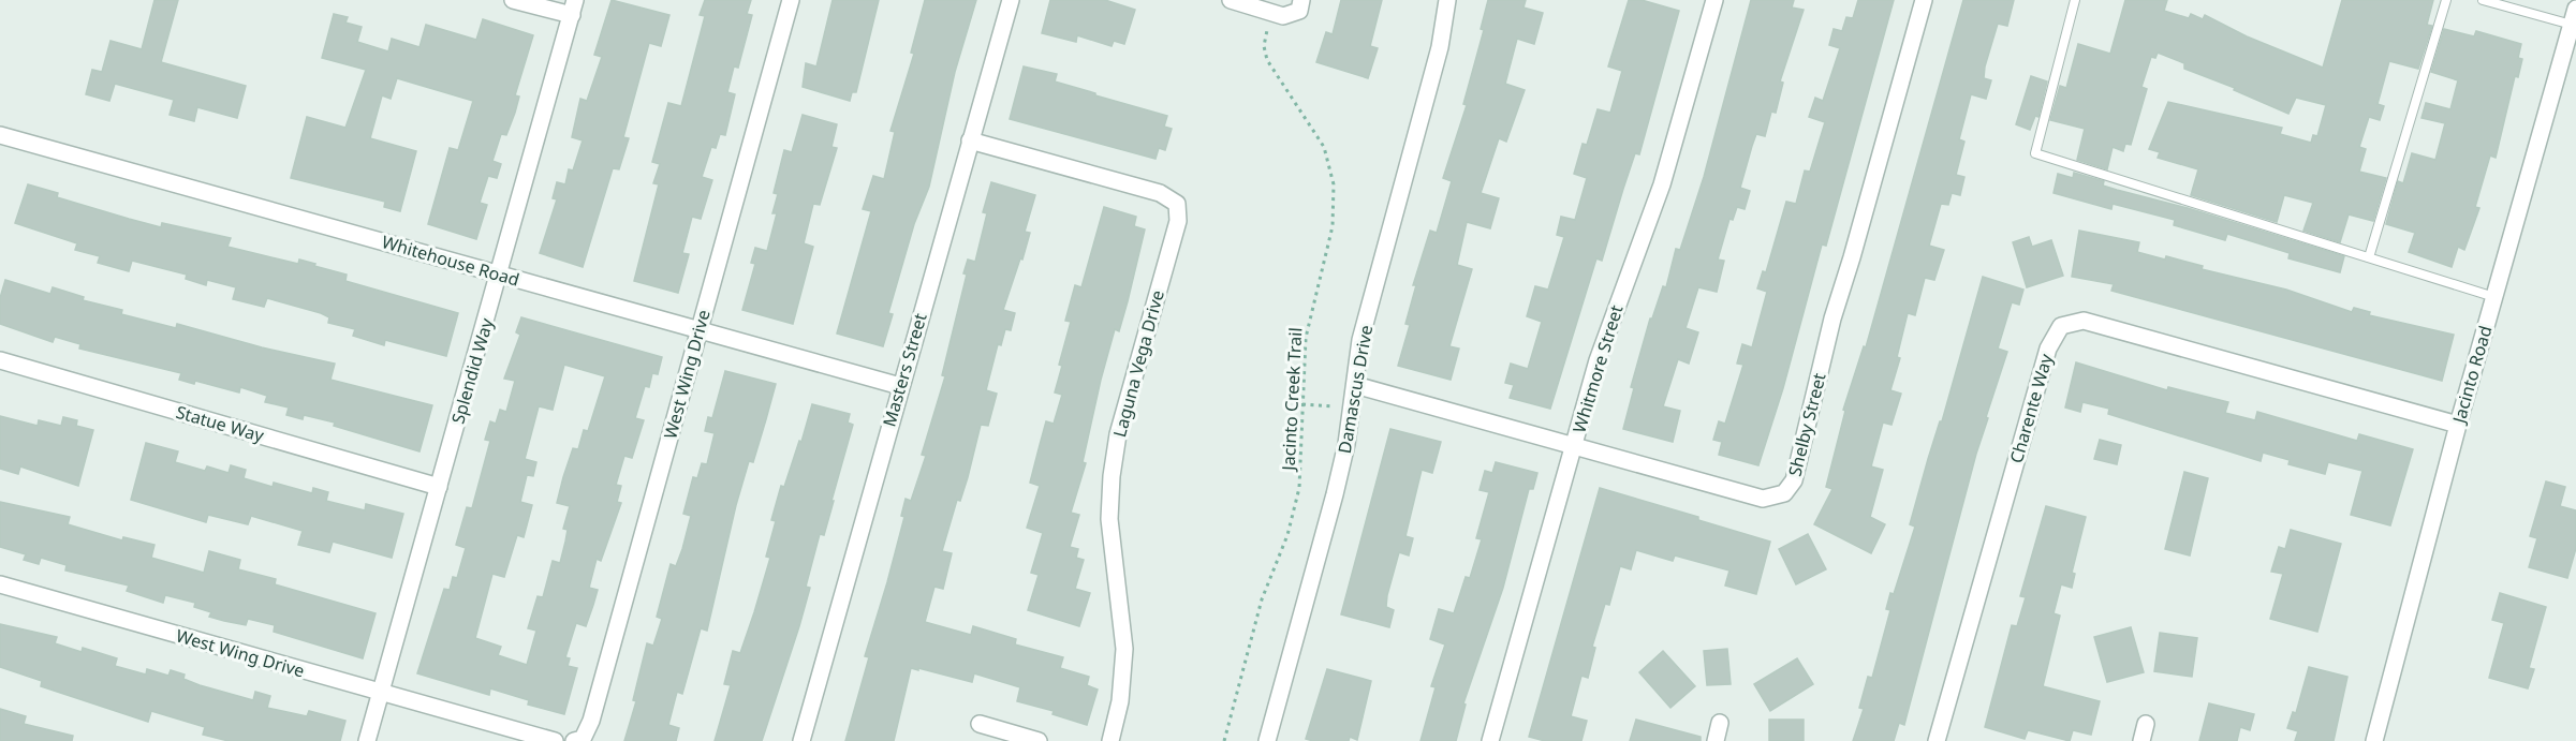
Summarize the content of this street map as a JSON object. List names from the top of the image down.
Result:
{
  "streets": {
    "street": [
      "Whitehouse Road",
      "Laguna Vega Drive",
      "Whitmore Street",
      "Masters Street",
      "Splendid Way",
      "West Wing Drive",
      "Jacinto Road",
      "Damascus Drive",
      "Charente Way",
      "Statue Way",
      "Shelby Street"
    ],
    "path": ["Jacinto Creek Trail"]
  },
  "crossings": [
    ["Whitehouse Road", "Masters Street"],
    ["Whitehouse Road", "Splendid Way"],
    ["Whitehouse Road", "West Wing Drive"],
    ["Laguna Vega Drive", "Masters Street"],
    ["Whitmore Street", "Shelby Street"],
    ["Splendid Way", "West Wing Drive"],
    ["Splendid Way", "Statue Way"],
    ["Jacinto Road", "Charente Way"],
    ["Damascus Drive", "Shelby Street"]
  ]
}
